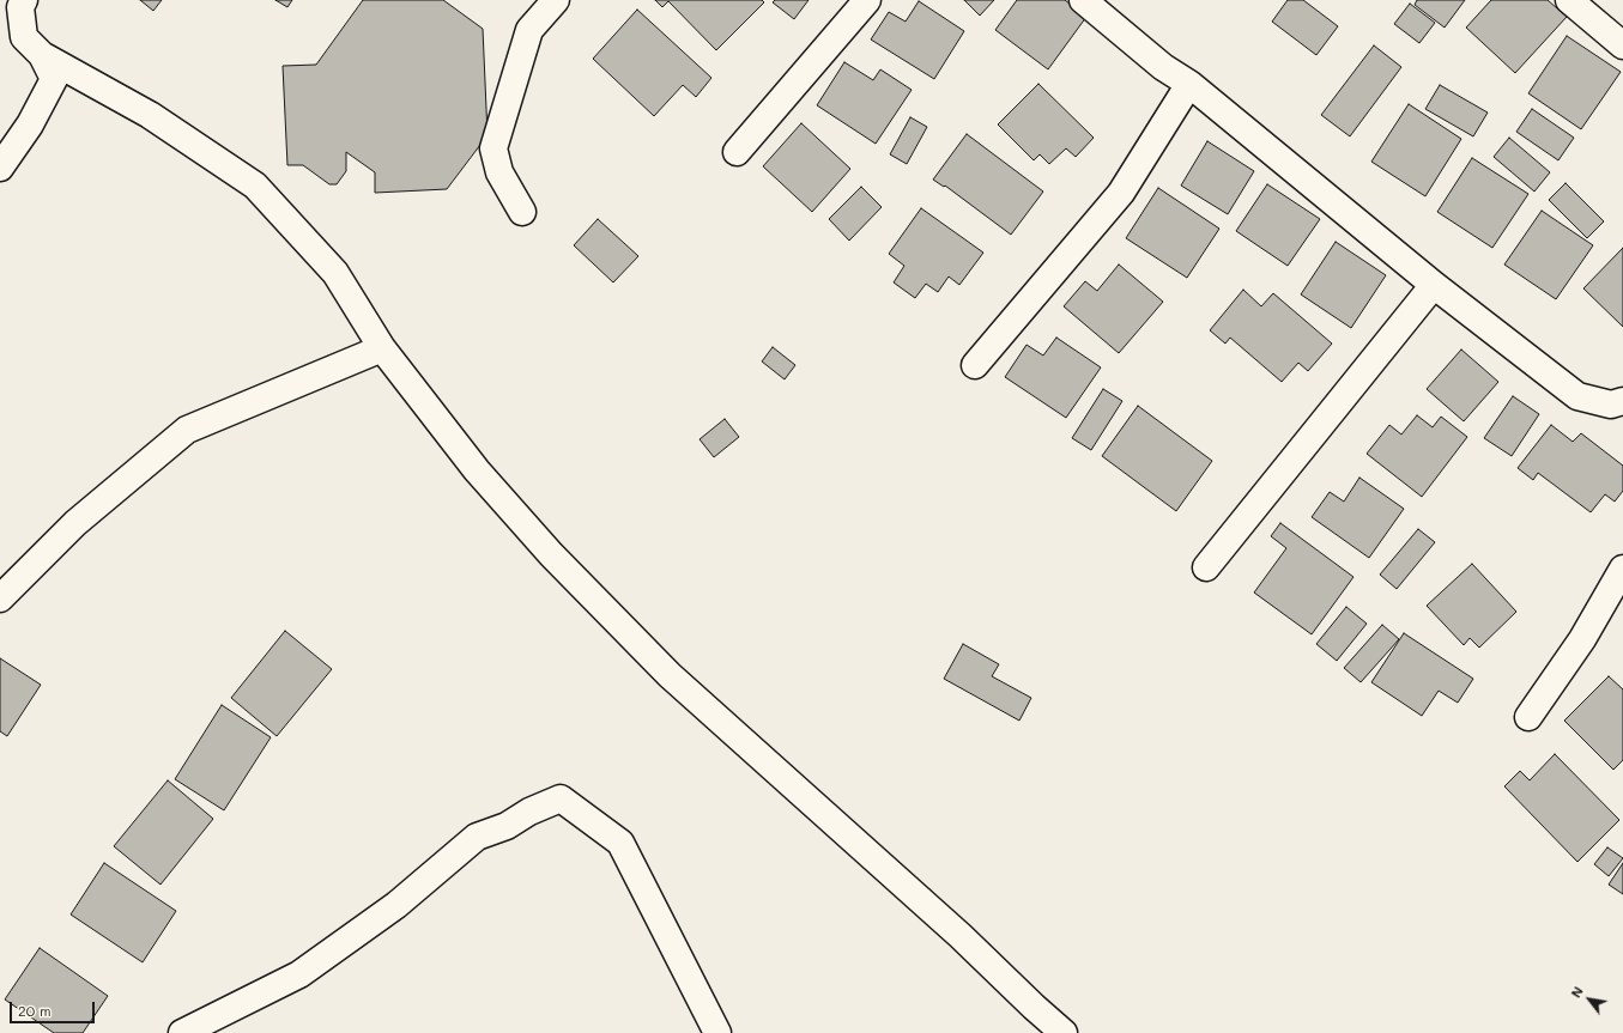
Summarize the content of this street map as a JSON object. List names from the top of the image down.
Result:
{
  "scale_bar": "20 m",
  "north": "top left"
}
